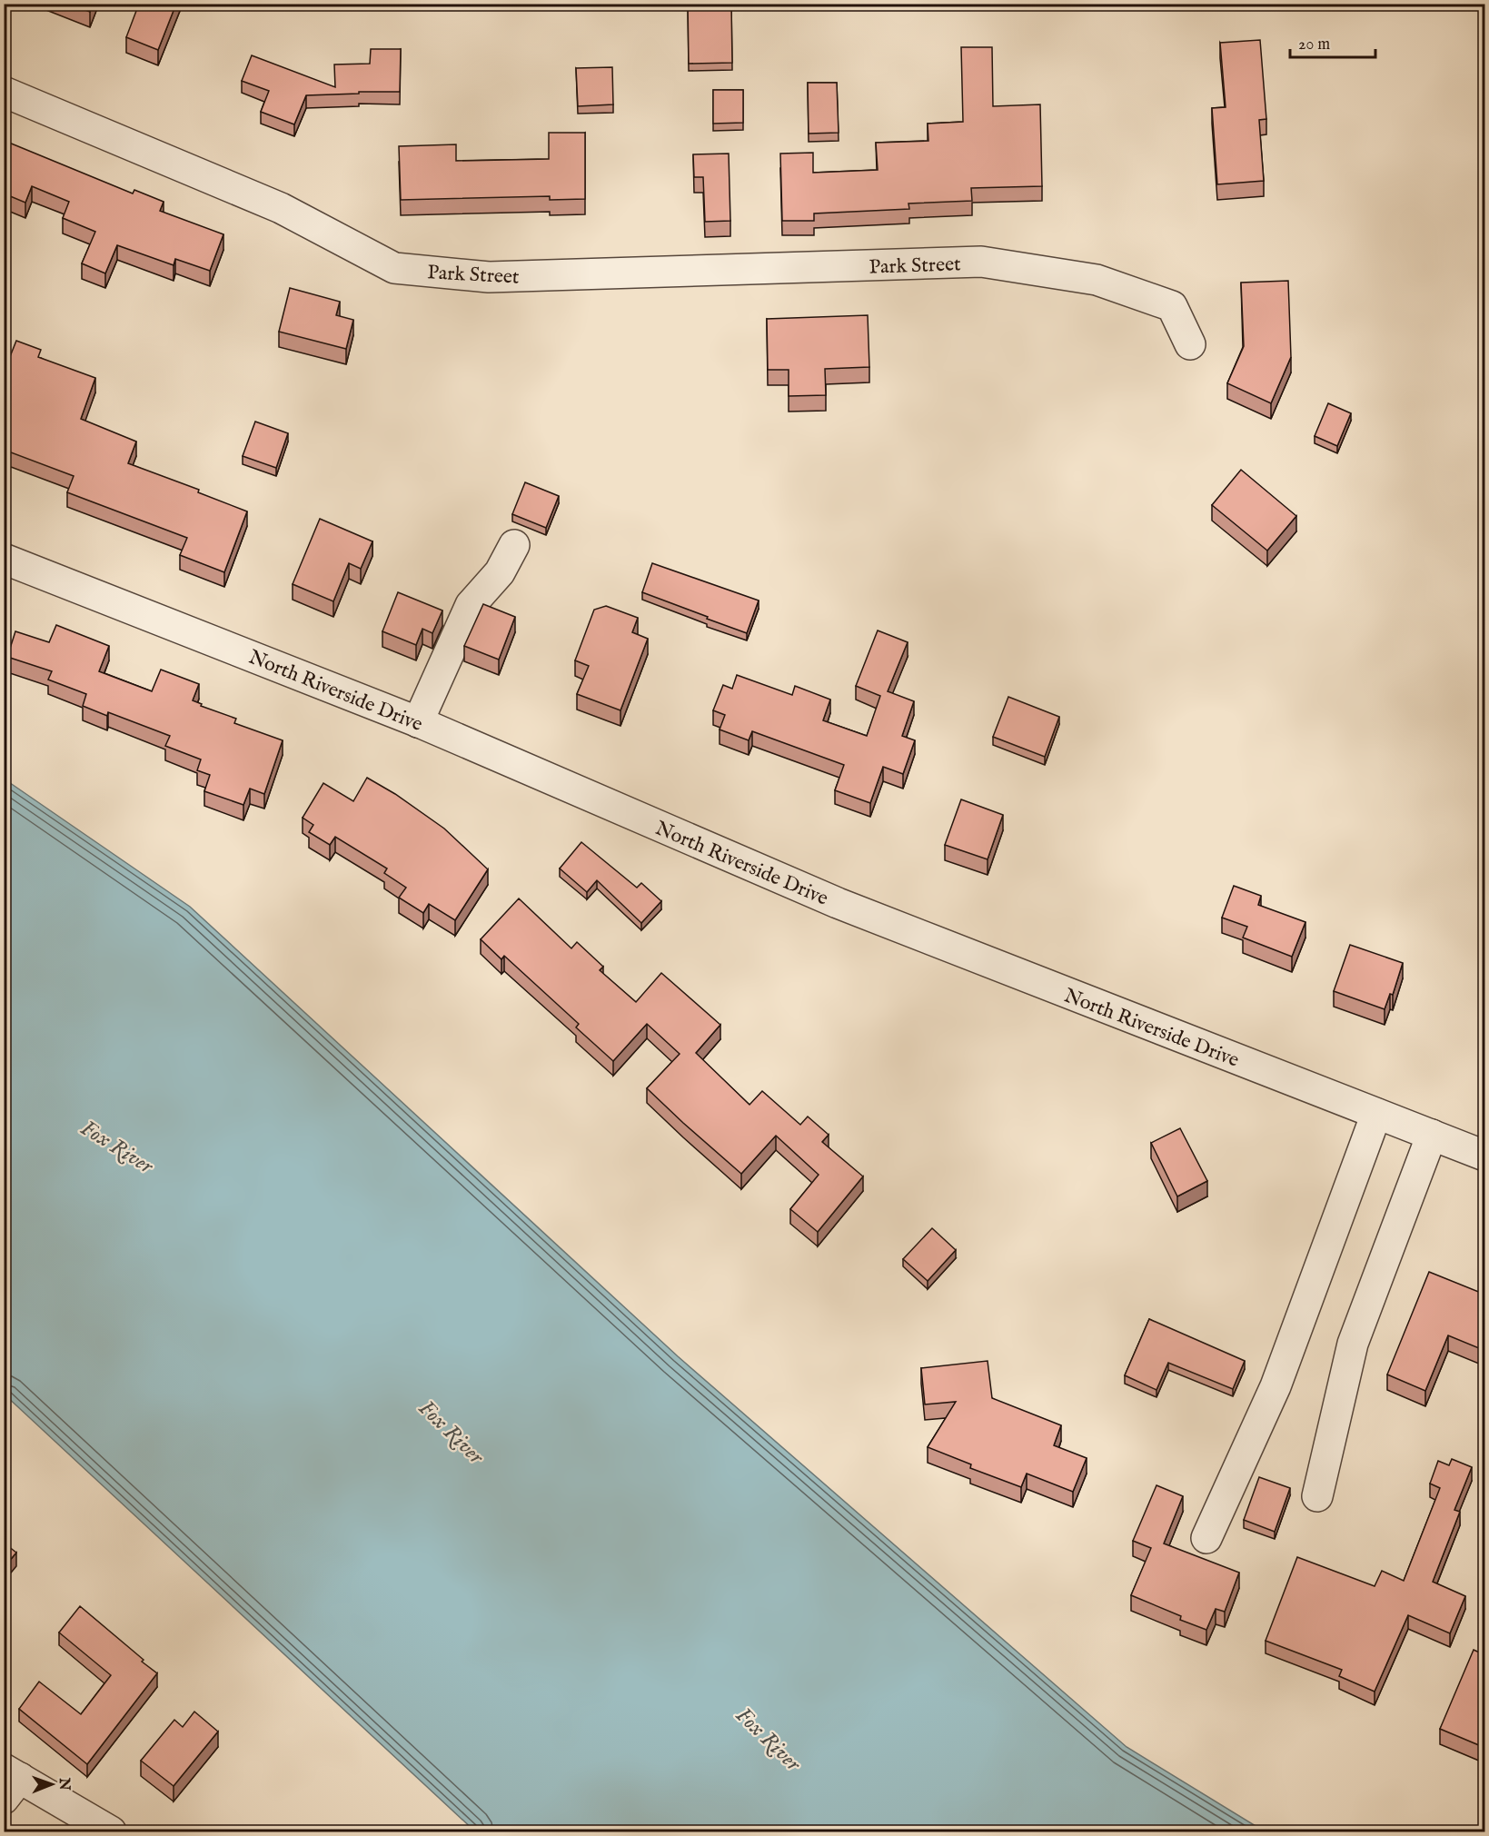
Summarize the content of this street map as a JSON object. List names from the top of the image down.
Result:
{
  "streets": {
    "street": ["Park Street", "North Riverside Drive"]
  },
  "water": ["Fox River"],
  "scale_bar": "20 m",
  "north": "right"
}
